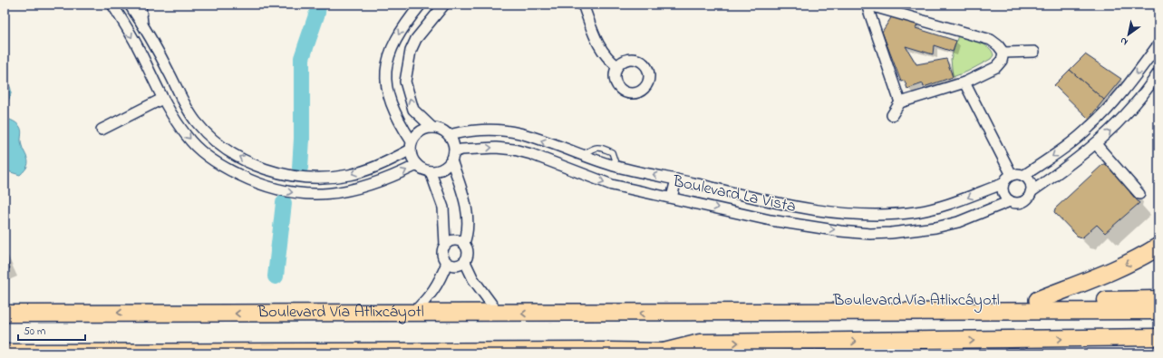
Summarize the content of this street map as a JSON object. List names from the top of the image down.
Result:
{
  "streets": {
    "main road": ["Boulevard Vía Atlixcáyotl"],
    "street": ["Boulevard La Vista"]
  },
  "scale_bar": "50 m",
  "north": "bottom left"
}
